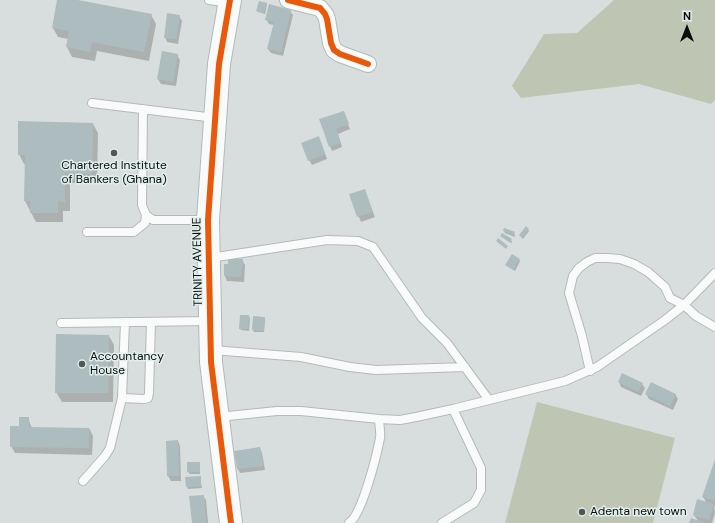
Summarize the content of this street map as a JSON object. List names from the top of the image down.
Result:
{
  "streets": {
    "street": ["TRINITY AVENUE"]
  },
  "places": ["Chartered Institute of Bankers (Ghana)", "Accountancy House", "Adenta new town"],
  "north": "top"
}
